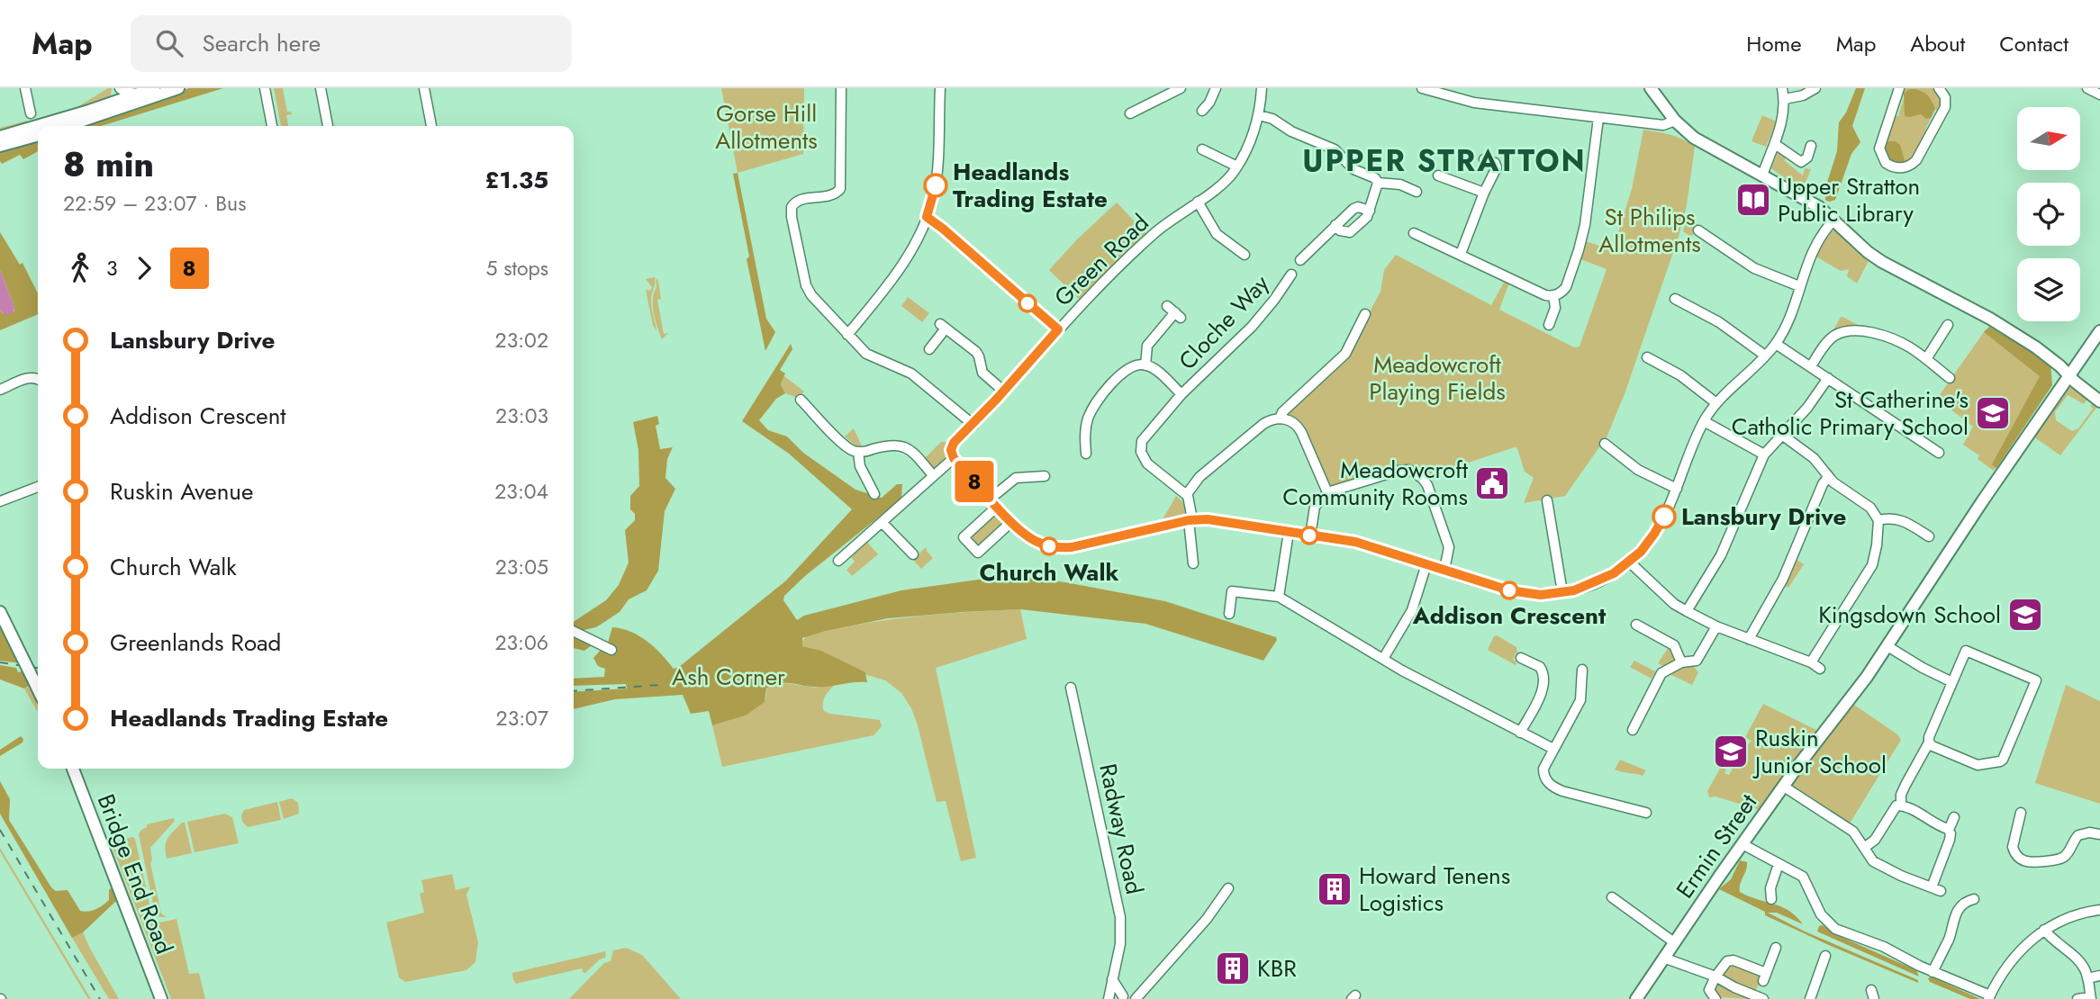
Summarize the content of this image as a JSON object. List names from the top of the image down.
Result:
{
  "streets": {
    "main road": ["Ermin Street", "Bridge End Road"],
    "street": ["Green Road", "Cloche Way", "Radway Road"]
  },
  "districts": ["UPPER STRATTON"],
  "parks": [
    "Gorse Hill Allotments",
    "St Philips Allotments",
    "Meadowcroft Playing Fields",
    "Ash Corner"
  ],
  "places": {
    "other": [
      "Headlands Trading Estate",
      "Lansbury Drive",
      "Church Walk",
      "Addison Crescent"
    ],
    "library": ["Upper Stratton Public Library"],
    "school or university": ["St Catherine's Catholic Primary School", "Kingsdown School", "Ruskin Junior School"],
    "public building": ["Meadowcroft Community Rooms"],
    "building": ["Howard Tenens Logistics", "KBR"]
  },
  "lines": ["bus line 8"],
  "north": "right",
  "page": {
    "header": "Map",
    "search": "Search here",
    "nav": [
      "Home",
      "Map",
      "About",
      "Contact"
    ],
    "on_map": "8",
    "heading": ["8 min", "22:59 – 23:07 · Bus", "£1.35"],
    "legs": ["3", "8", "5 stops"],
    "list": [
      {
        "name": "Lansbury Drive",
        "value": "23:02"
      },
      {
        "name": "Addison Crescent",
        "value": "23:03"
      },
      {
        "name": "Ruskin Avenue",
        "value": "23:04"
      },
      {
        "name": "Church Walk",
        "value": "23:05"
      },
      {
        "name": "Greenlands Road",
        "value": "23:06"
      },
      {
        "name": "Headlands Trading Estate",
        "value": "23:07"
      }
    ]
  }
}
